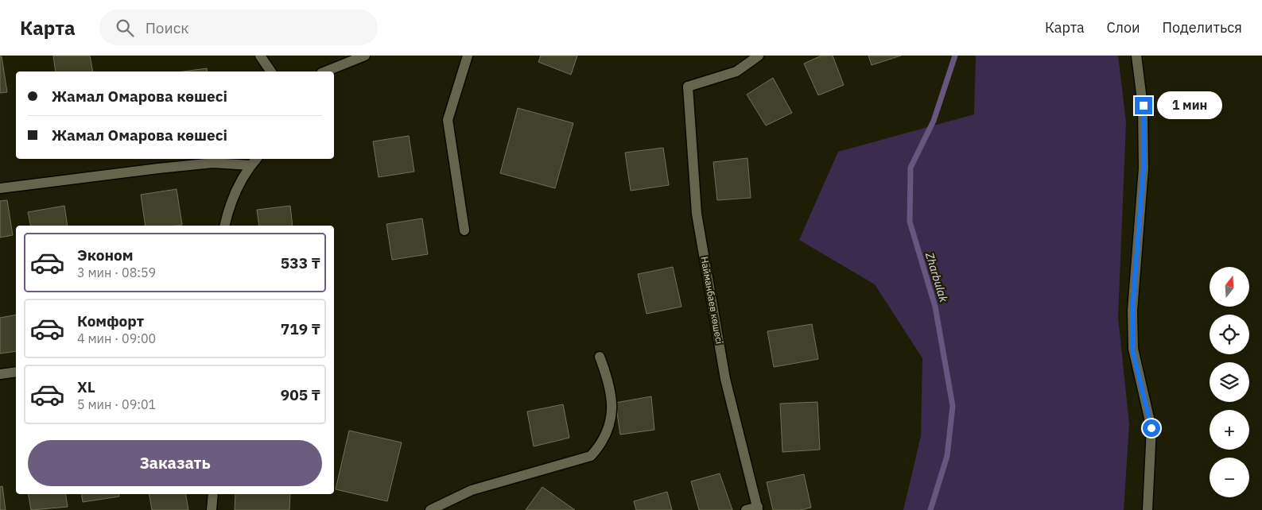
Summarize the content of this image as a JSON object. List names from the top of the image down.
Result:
{
  "streets": {
    "street": ["Найманбаев көшесі"]
  },
  "water": ["Zharbulak"],
  "north": "top",
  "page": {
    "header": "Карта",
    "search": "Поиск",
    "nav": ["Карта", "Слои", "Поделиться"],
    "banner": ["Жамал Омарова көшесі", "Жамал Омарова көшесі"],
    "bubble": "1 мин",
    "list": [
      {
        "name": "Эконом",
        "note": "3 мин · 08:59",
        "value": "533 ₸"
      },
      {
        "name": "Комфорт",
        "note": "4 мин · 09:00",
        "value": "719 ₸"
      },
      {
        "name": "XL",
        "note": "5 мин · 09:01",
        "value": "905 ₸"
      }
    ],
    "map_buttons": ["+", "−"],
    "buttons": "Заказать"
  }
}
